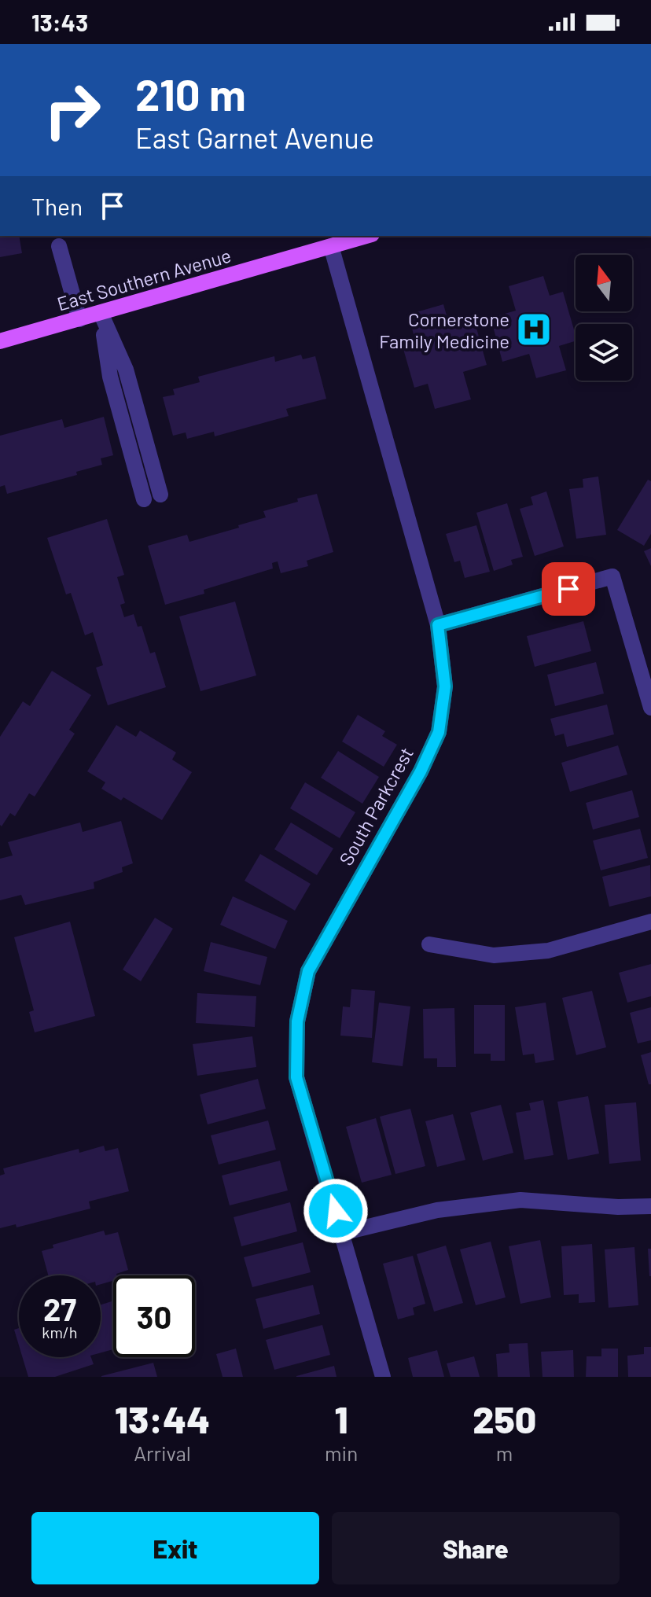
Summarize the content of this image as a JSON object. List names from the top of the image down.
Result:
{
  "streets": {
    "main road": ["East Southern Avenue"],
    "street": ["South Parkcrest"]
  },
  "crossings": [
    ["East Southern Avenue", "South Parkcrest"]
  ],
  "places": {
    "hospital": ["Cornerstone Family Medicine"]
  },
  "north": "top",
  "page": {
    "status": "13:43",
    "turn": ["210 m", "East Garnet Avenue"],
    "then": "Then",
    "speed": "27 km/h",
    "limit": "30",
    "eta": [
      "13:44",
      "Arrival",
      "1",
      "min",
      "250",
      "m"
    ],
    "buttons": ["Exit", "Share"]
  }
}
